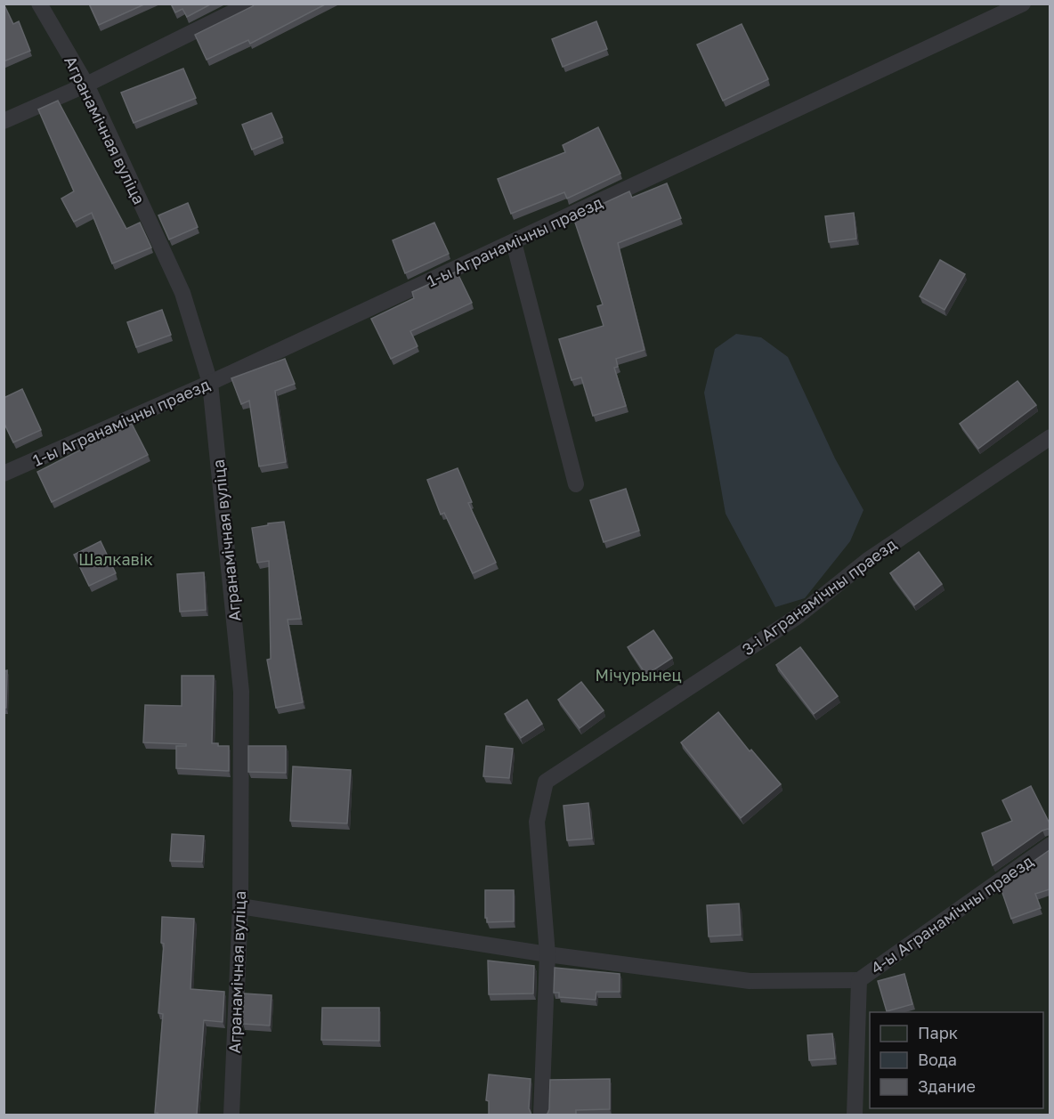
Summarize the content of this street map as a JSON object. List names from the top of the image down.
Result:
{
  "streets": {
    "lane": [
      "Агранамічная вуліца",
      "1-ы Агранамічны праезд",
      "3-і Агранамічны праезд",
      "4-ы Агранамічны праезд"
    ]
  },
  "crossings": [
    ["Агранамічная вуліца", "1-ы Агранамічны праезд"]
  ],
  "parks": ["Шалкавік", "Мічурынец"],
  "legend": ["Парк", "Вода", "Здание"]
}
